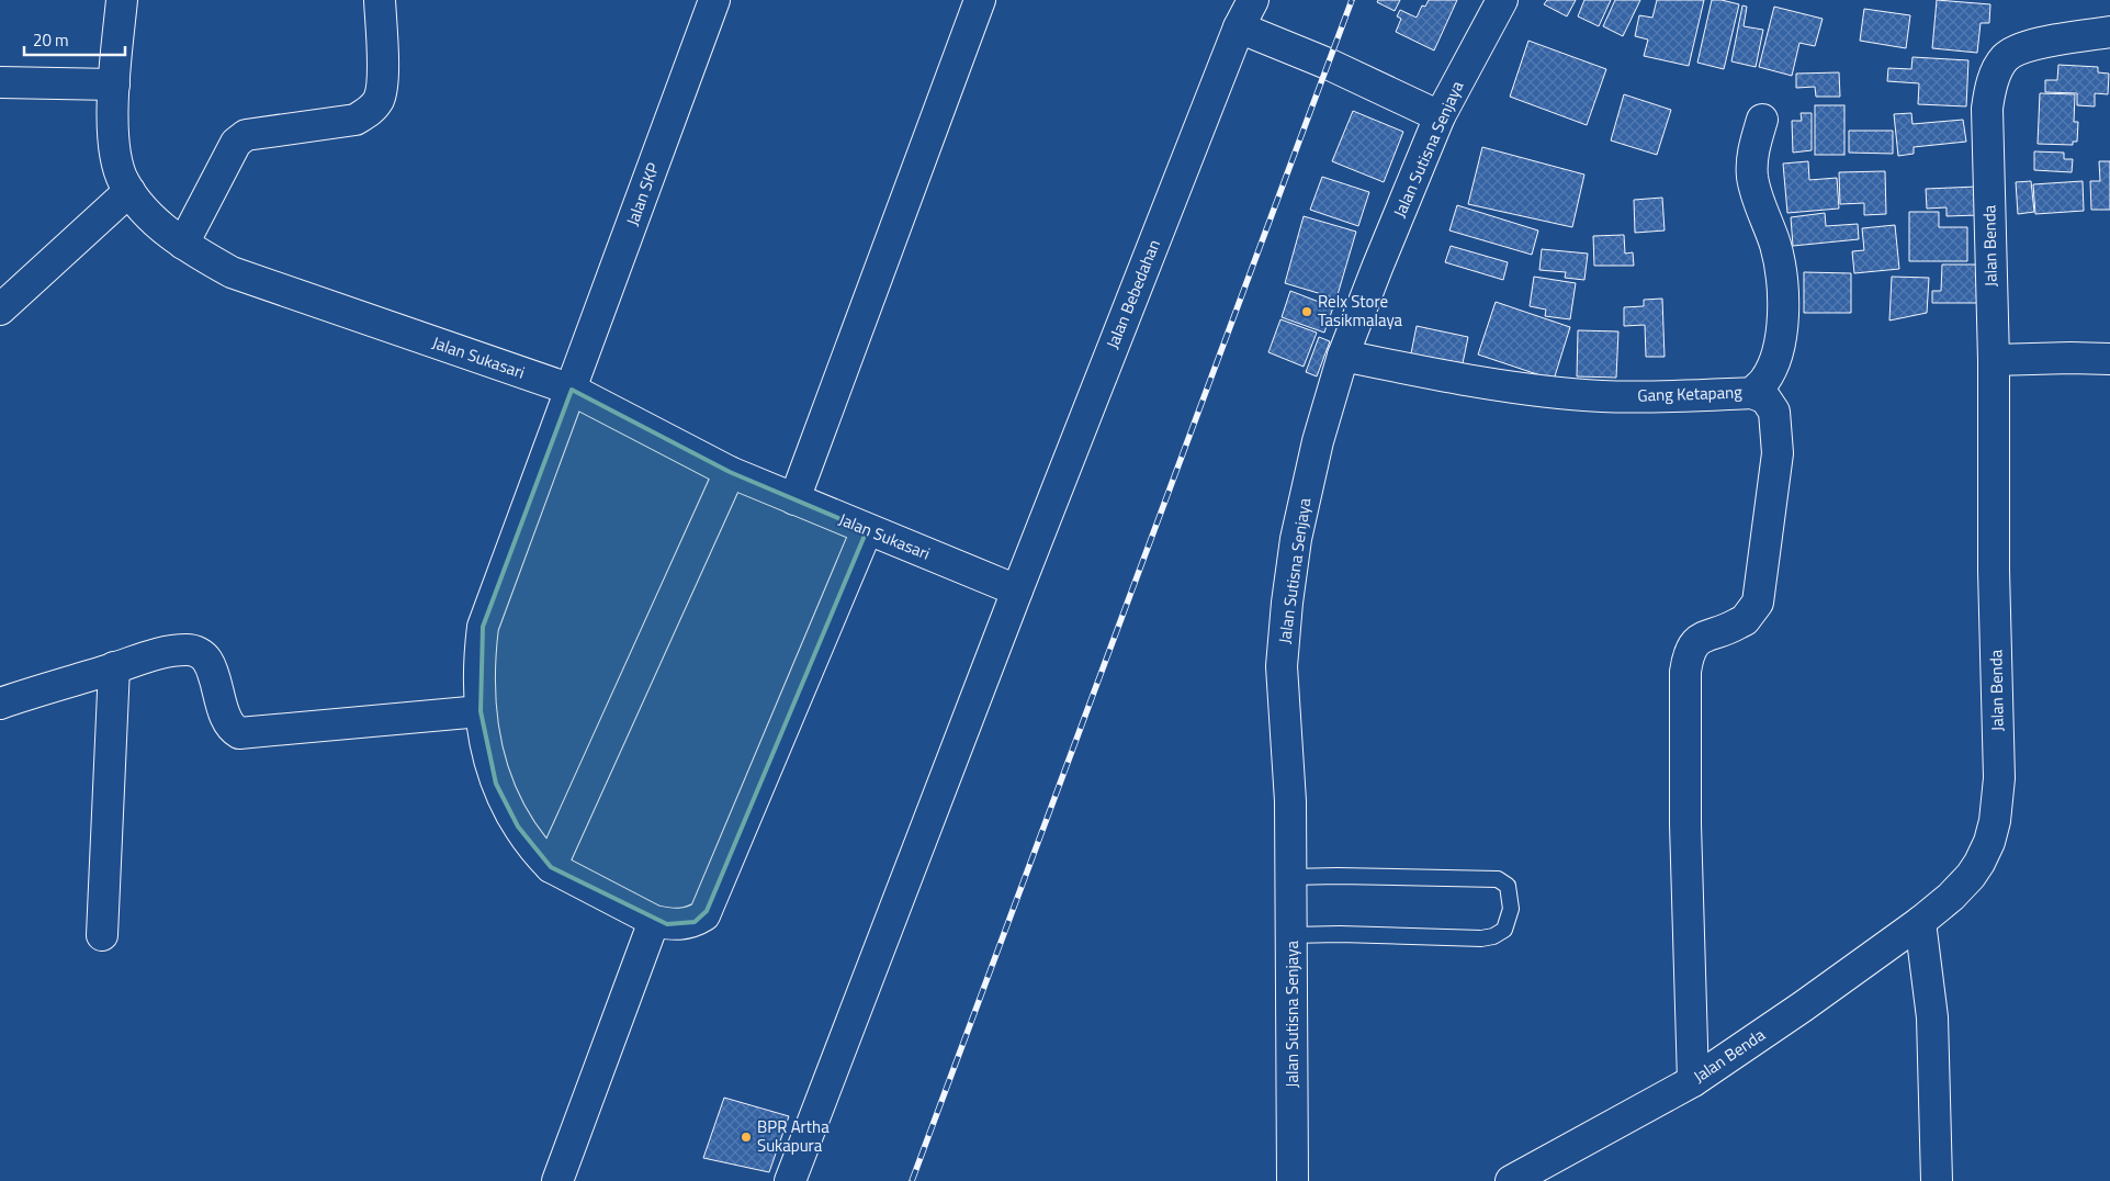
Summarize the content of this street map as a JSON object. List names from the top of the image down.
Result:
{
  "streets": {
    "street": [
      "Jalan Sutisna Senjaya",
      "Jalan SKP",
      "Jalan Benda",
      "Jalan Bebedahan",
      "Jalan Sukasari",
      "Gang Ketapang"
    ]
  },
  "crossings": [
    ["Jalan Sutisna Senjaya", "Gang Ketapang"],
    ["Jalan SKP", "Jalan Sukasari"],
    ["Jalan Bebedahan", "Jalan Sukasari"]
  ],
  "places": ["Relx Store Tasikmalaya", "BPR Artha Sukapura"],
  "scale_bar": "20 m"
}
